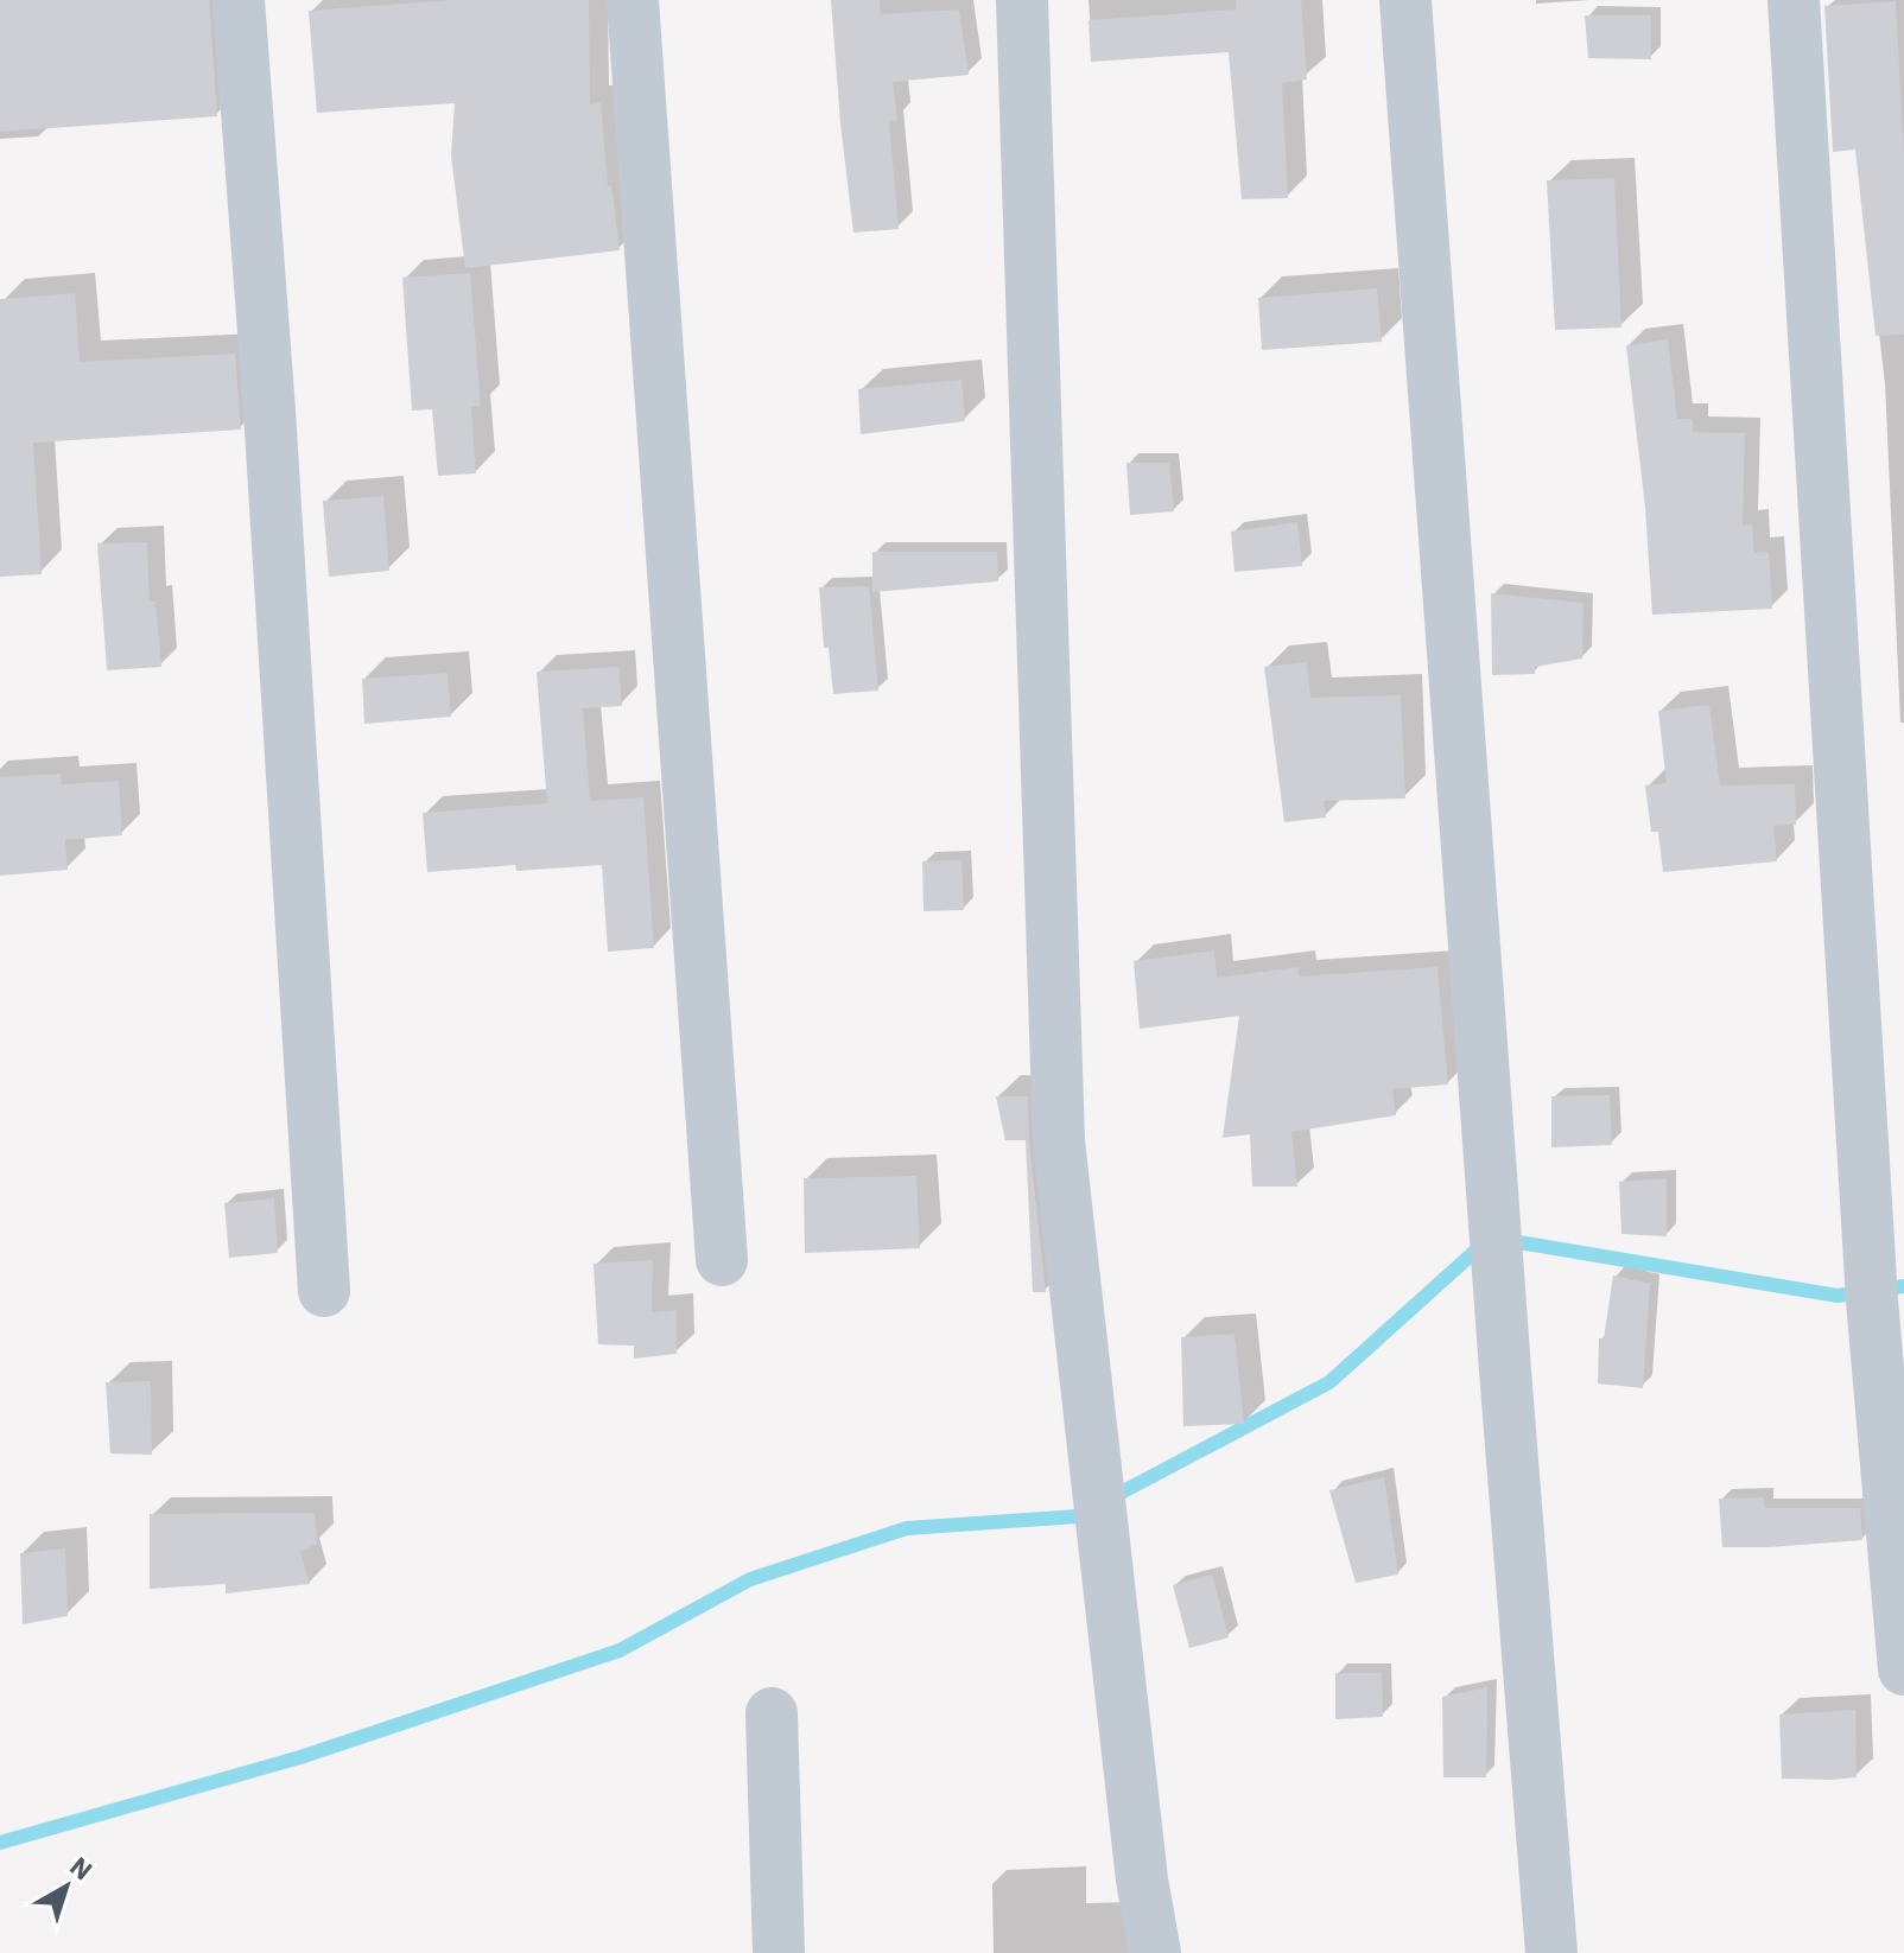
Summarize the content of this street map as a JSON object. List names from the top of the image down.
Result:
{
  "north": "top right"
}
